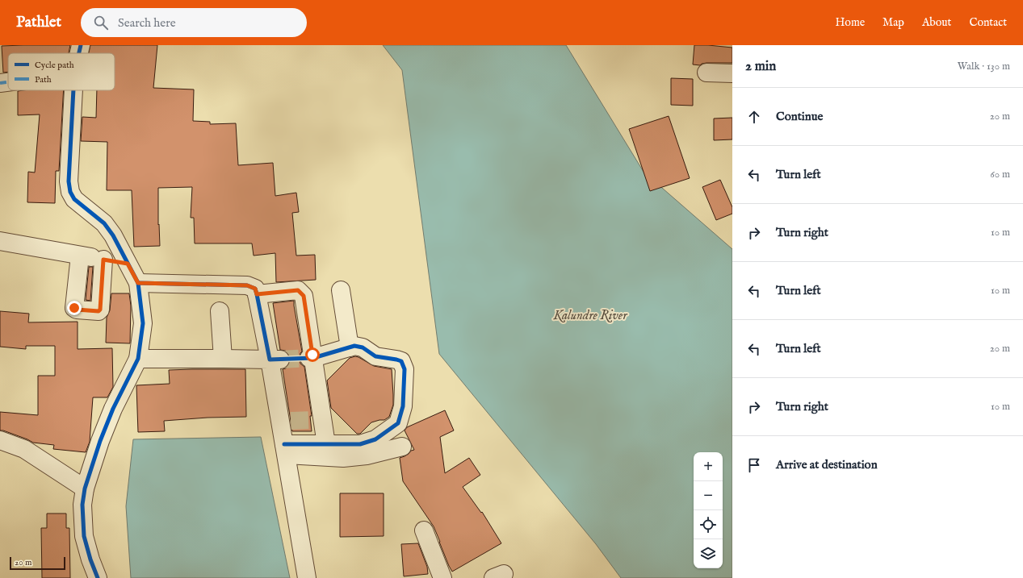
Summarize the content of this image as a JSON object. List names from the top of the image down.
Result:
{
  "water": ["Kalundre River"],
  "legend": ["Cycle path", "Path"],
  "scale_bar": "20 m",
  "page": {
    "header": "Pathlet",
    "search": "Search here",
    "nav": [
      "Home",
      "Map",
      "About",
      "Contact"
    ],
    "heading": ["2 min", "Walk · 130 m"],
    "list": [
      ["Continue", "20 m"],
      ["Turn left", "60 m"],
      ["Turn right", "10 m"],
      ["Turn left", "10 m"],
      ["Turn left", "20 m"],
      ["Turn right", "10 m"],
      "Arrive at destination"
    ],
    "map_buttons": ["+", "−"],
    "scale": "20 m"
  }
}
